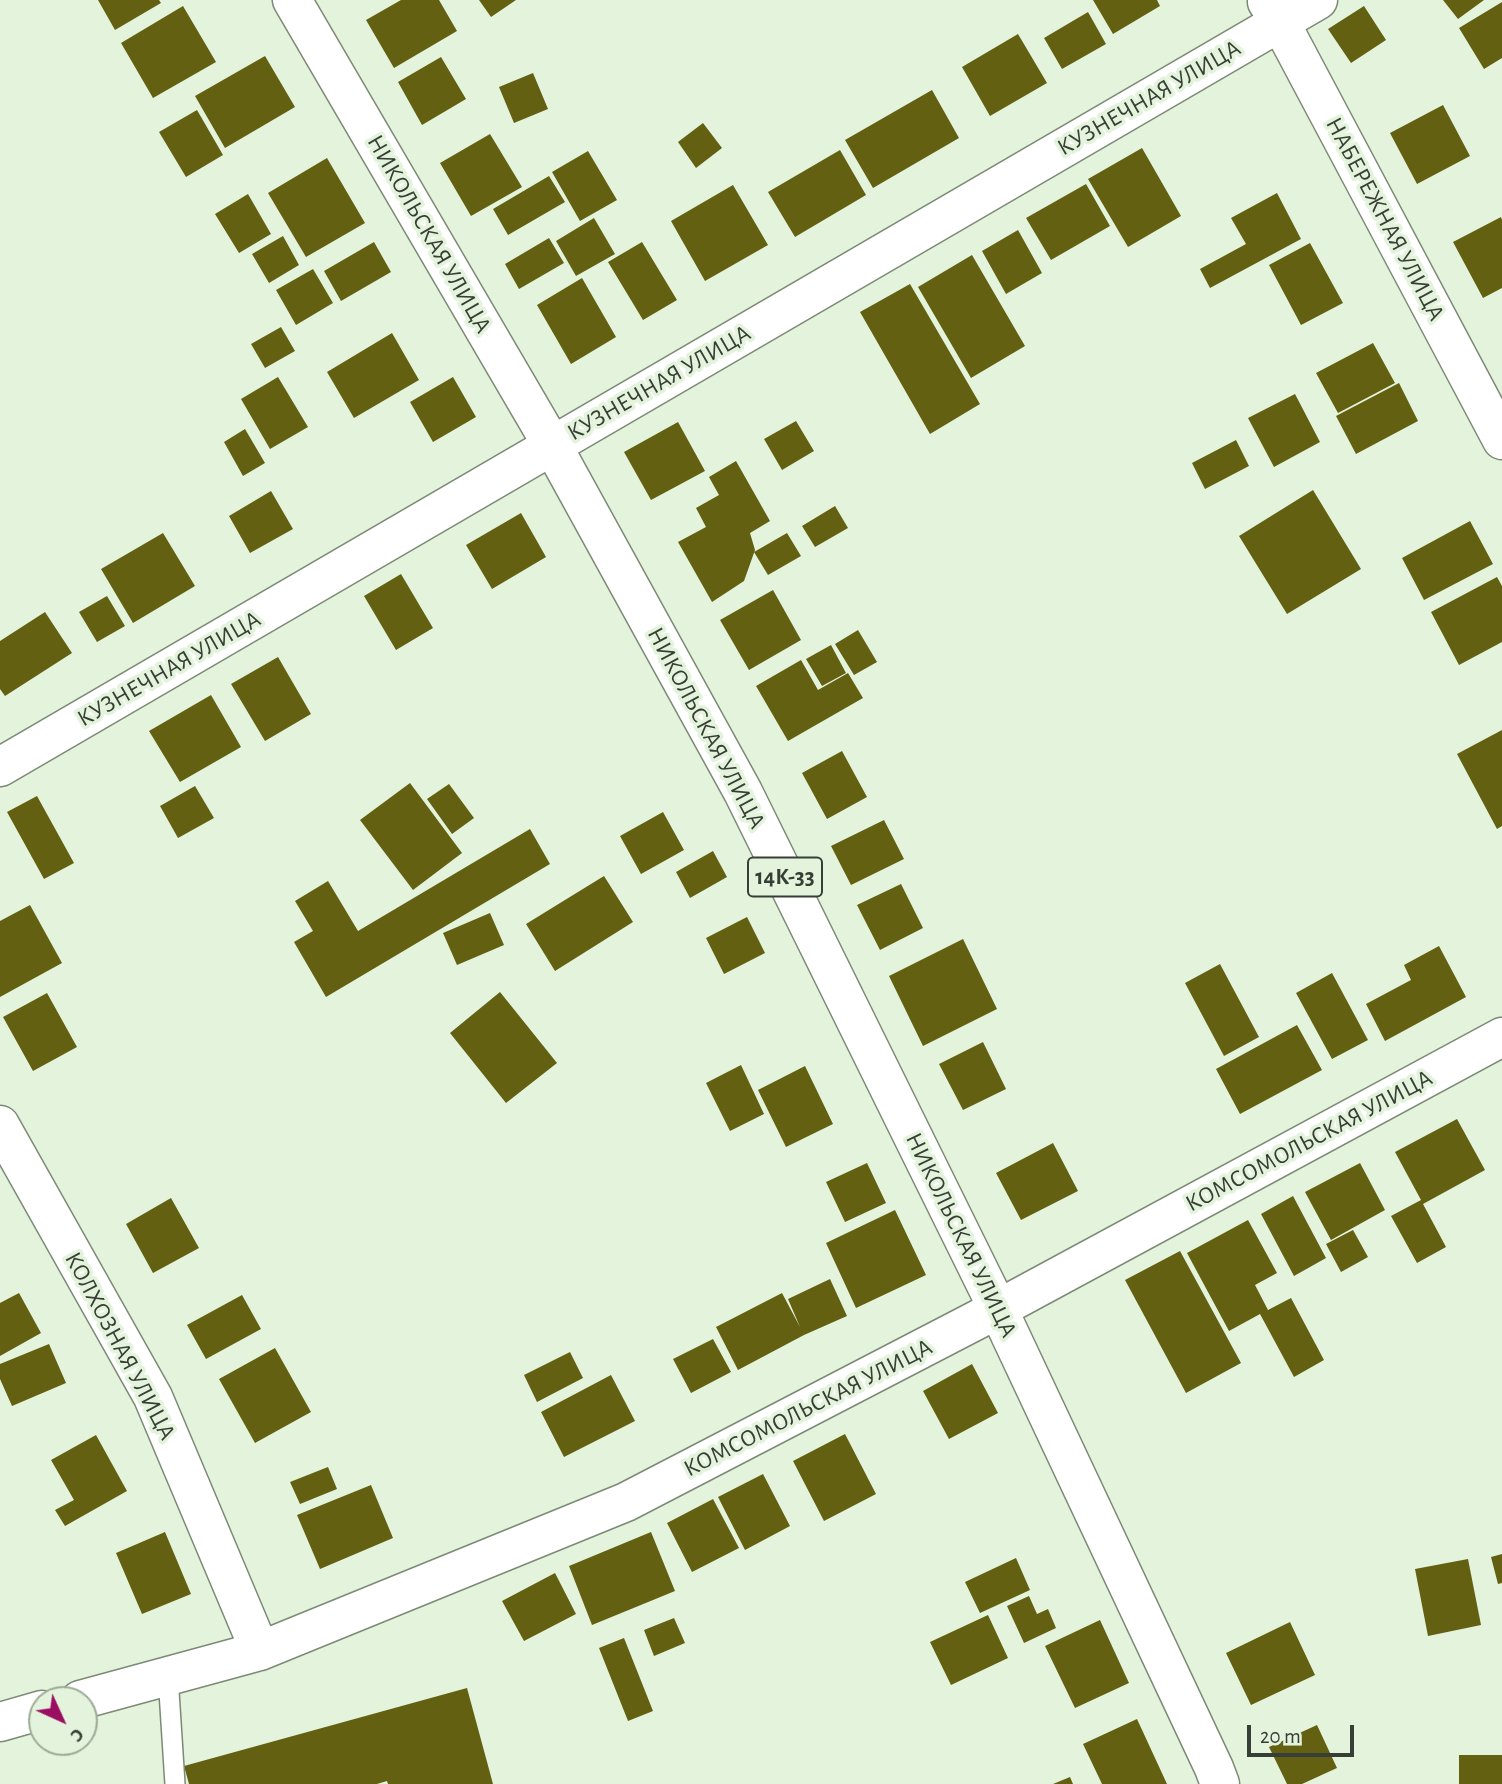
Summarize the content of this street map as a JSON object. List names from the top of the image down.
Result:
{
  "streets": {
    "street": [
      "КУЗНЕЧНАЯ УЛИЦА",
      "НАБЕРЕЖНАЯ УЛИЦА",
      "НИКОЛЬСКАЯ УЛИЦА",
      "14К-33",
      "КОМСОМОЛЬСКАЯ УЛИЦА",
      "КОЛХОЗНАЯ УЛИЦА"
    ]
  },
  "crossings": [
    ["КУЗНЕЧНАЯ УЛИЦА", "НАБЕРЕЖНАЯ УЛИЦА"],
    ["КУЗНЕЧНАЯ УЛИЦА", "НИКОЛЬСКАЯ УЛИЦА"],
    ["НИКОЛЬСКАЯ УЛИЦА", "КОМСОМОЛЬСКАЯ УЛИЦА"],
    ["КОМСОМОЛЬСКАЯ УЛИЦА", "КОЛХОЗНАЯ УЛИЦА"]
  ],
  "scale_bar": "20 m",
  "north": "bottom right"
}
